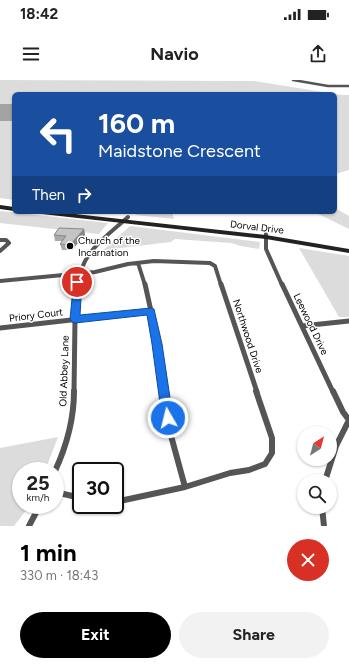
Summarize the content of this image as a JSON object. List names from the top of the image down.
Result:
{
  "streets": {
    "main road": ["Dorval Drive"],
    "street": [
      "Priory Court",
      "Leewood Drive",
      "Northwood Drive",
      "Old Abbey Lane"
    ]
  },
  "crossings": [
    ["Dorval Drive", "Leewood Drive"],
    ["Dorval Drive", "Old Abbey Lane"],
    ["Priory Court", "Old Abbey Lane"],
    ["Northwood Drive", "Old Abbey Lane"]
  ],
  "places": ["Church of the Incarnation"],
  "north": "top right",
  "page": {
    "status": "18:42",
    "header": "Navio",
    "turn": ["160 m", "Maidstone Crescent"],
    "then": "Then",
    "speed": "25 km/h",
    "limit": "30",
    "heading": ["1 min", "330 m · 18:43"],
    "buttons": ["Exit", "Share"]
  }
}
